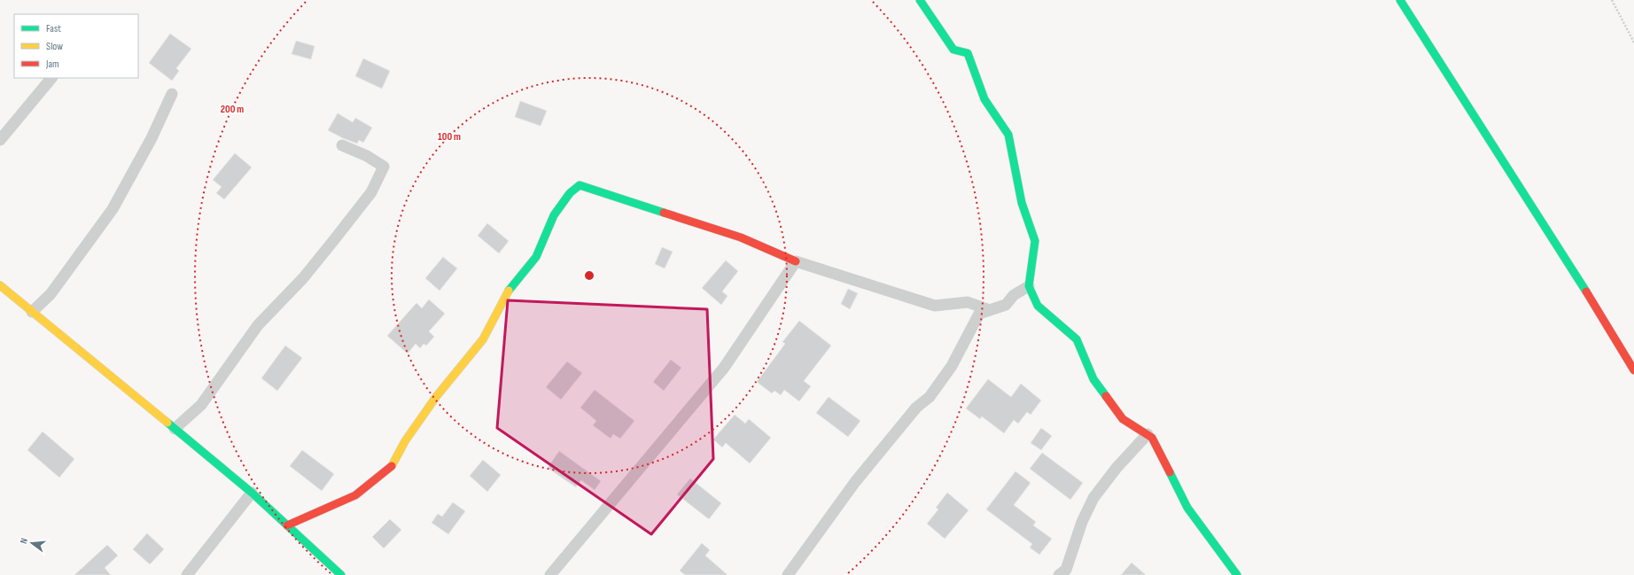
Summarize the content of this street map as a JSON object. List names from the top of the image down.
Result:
{
  "legend": ["Fast", "Slow", "Jam"],
  "north": "left",
  "rings": ["200 m", "100 m"]
}
